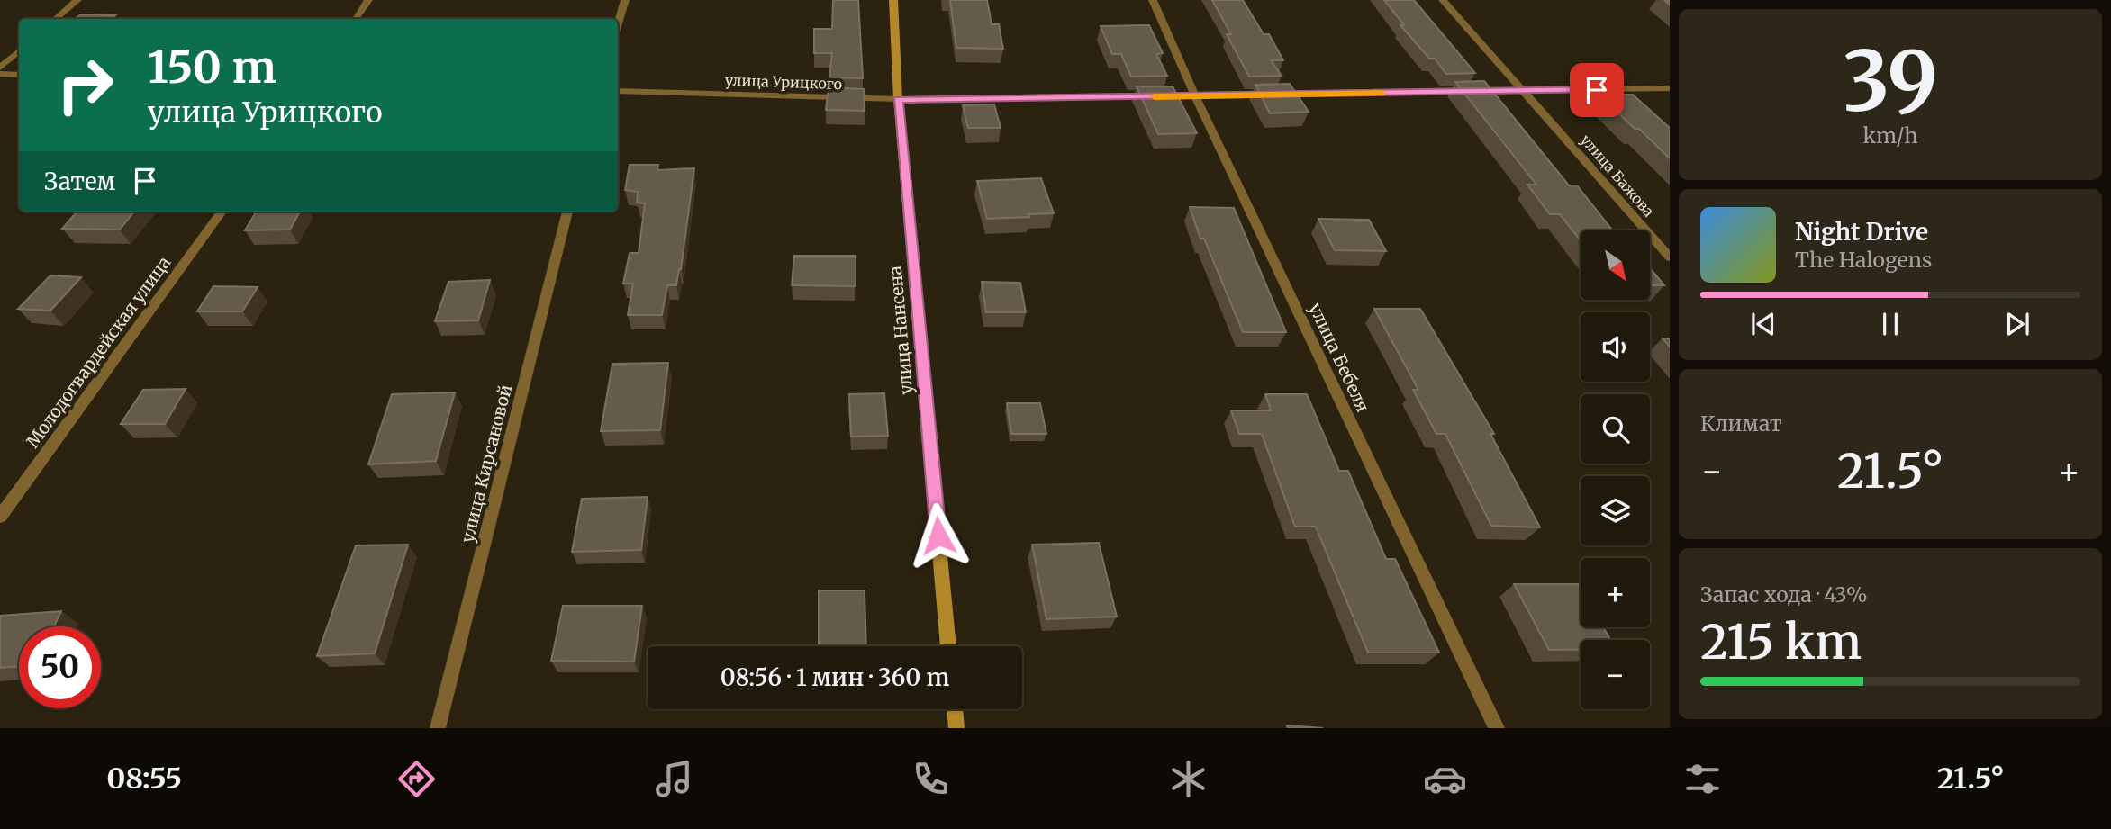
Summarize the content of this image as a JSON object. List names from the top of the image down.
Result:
{
  "streets": {
    "main road": ["улица Нансена"],
    "street": [
      "улица Урицкого",
      "улица Бажова",
      "Молодогвардейская улица",
      "улица Бебеля",
      "улица Кирсановой"
    ]
  },
  "crossings": [
    ["улица Урицкого", "улица Бажова"],
    ["улица Урицкого", "улица Нансена"],
    ["улица Урицкого", "улица Бебеля"]
  ],
  "north": "bottom right",
  "page": {
    "tile": [
      ["39", "km/h"],
      "Климат",
      ["Запас хода · 43%", "215 km"]
    ],
    "turn": ["150 m", "улица Урицкого"],
    "then": "Затем",
    "song": ["Night Drive", "The Halogens"],
    "map_buttons": ["+", "−"],
    "heat": ["−", "21.5°", "+"],
    "limit": "50",
    "trip": "08:56 · 1 мин · 360 m",
    "tabs": ["08:55", "21.5°"]
  }
}
